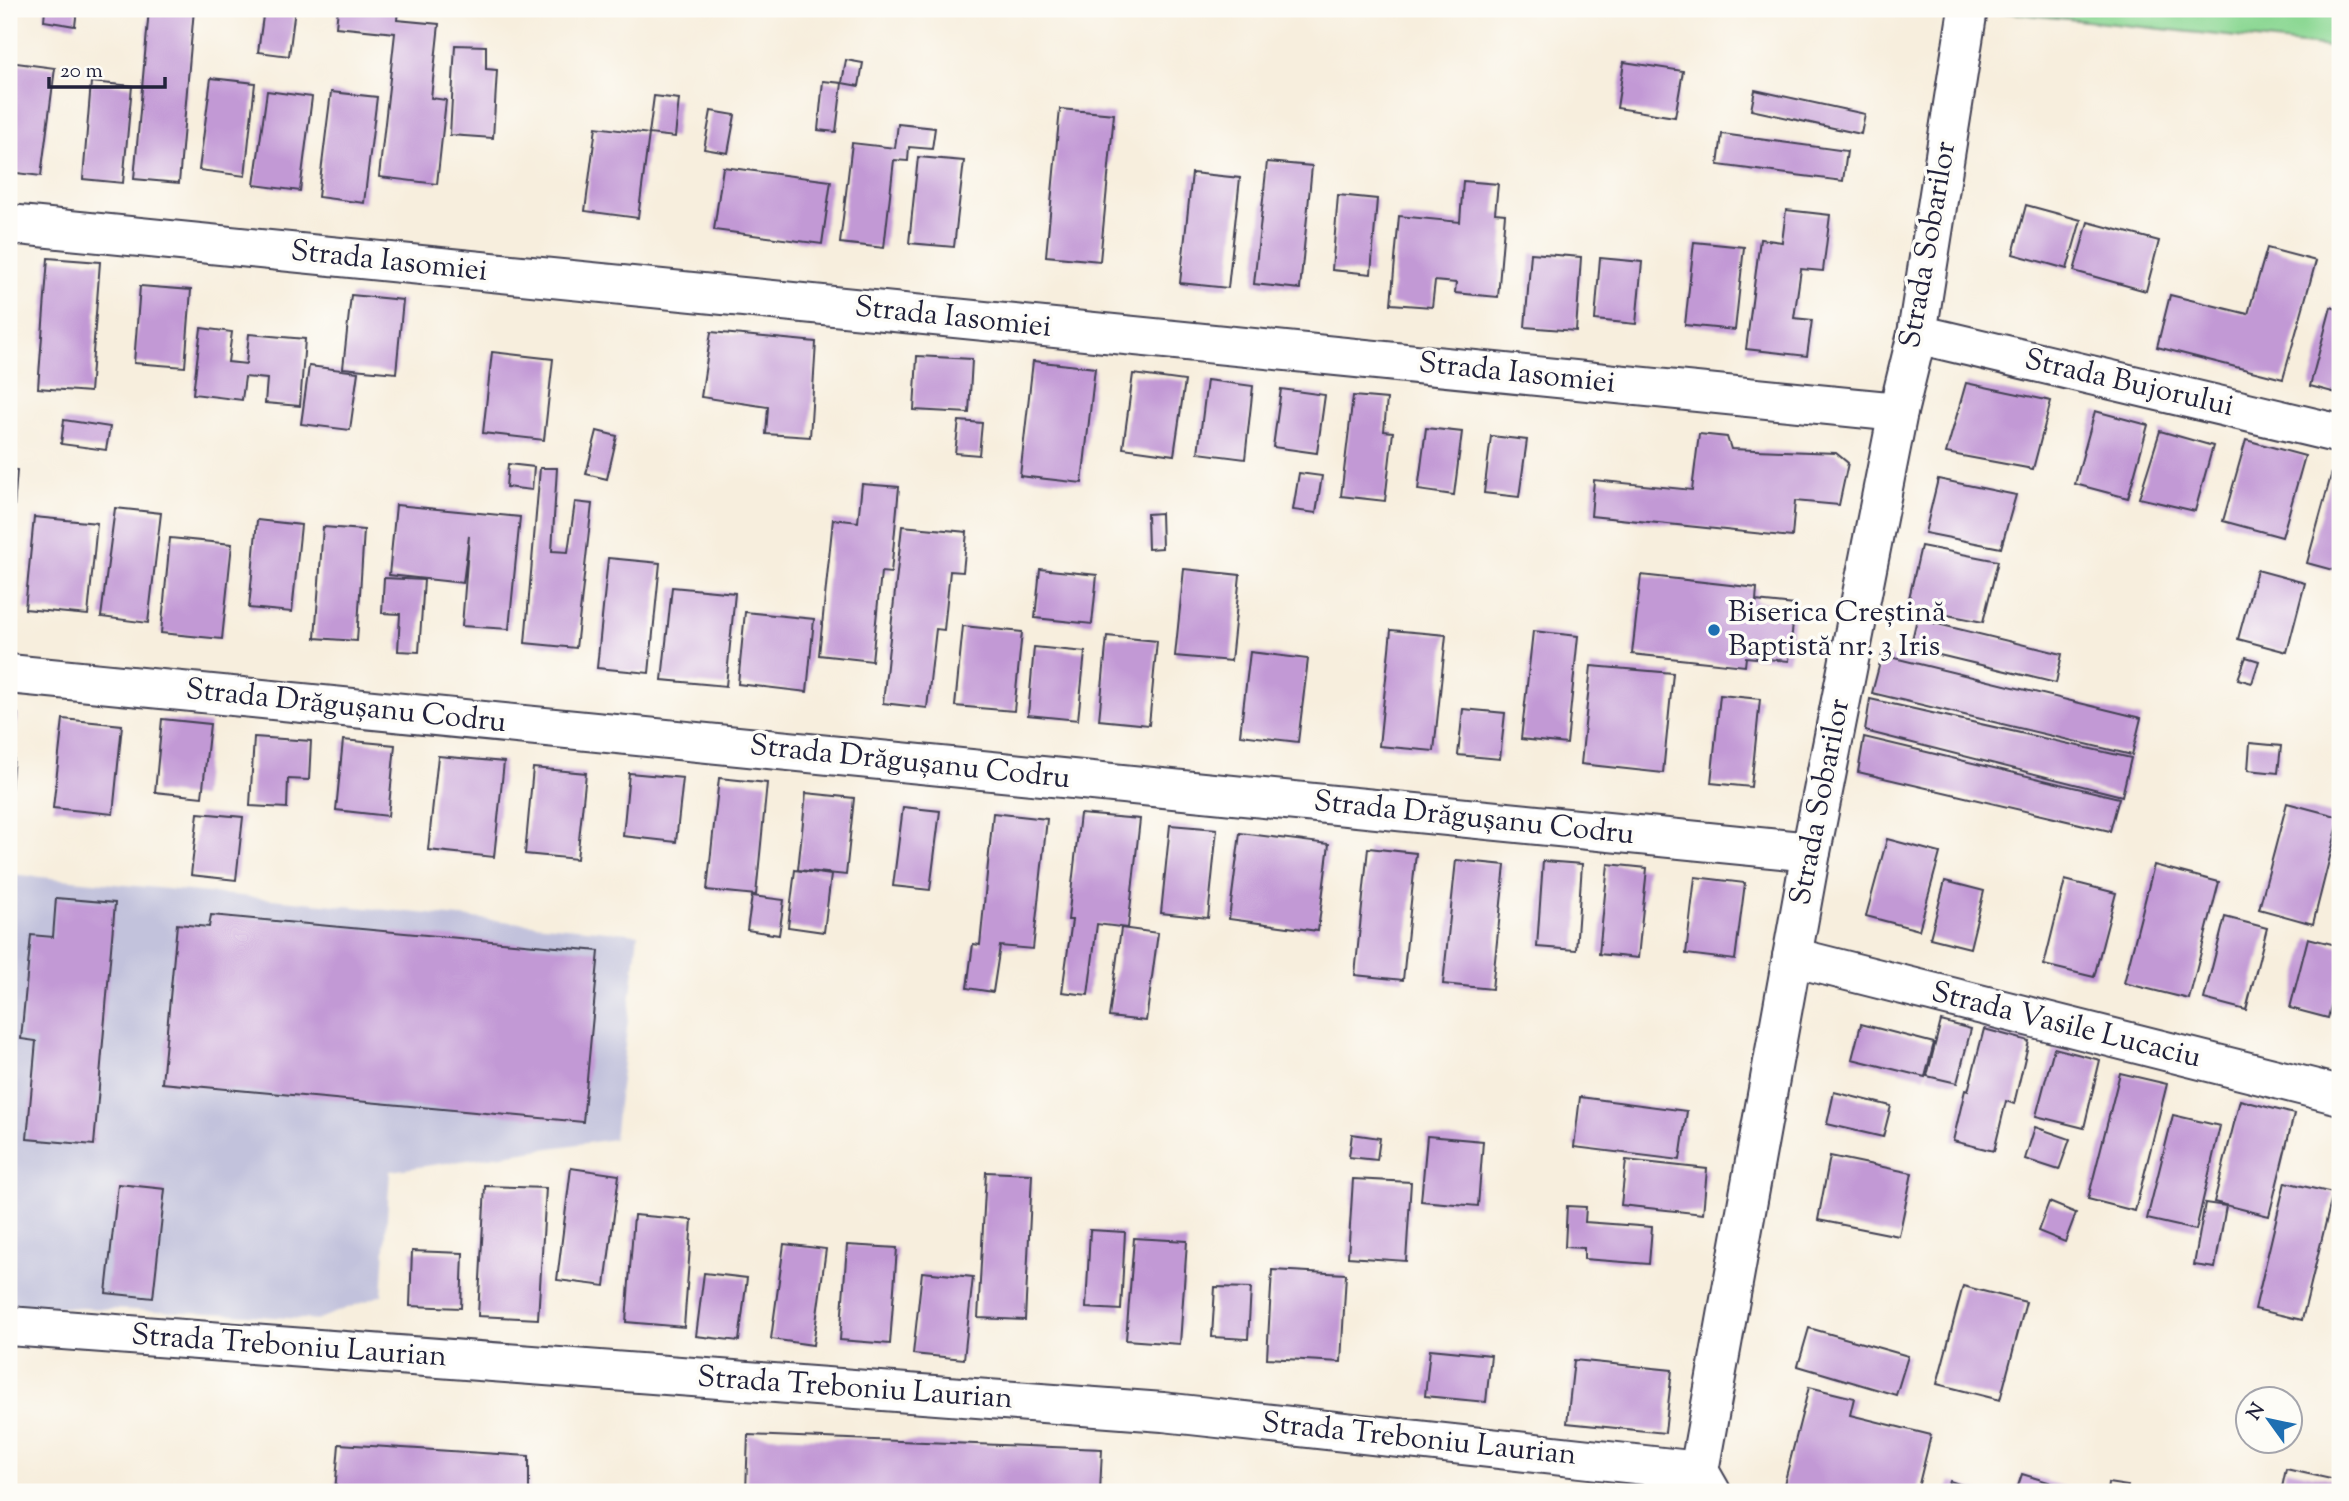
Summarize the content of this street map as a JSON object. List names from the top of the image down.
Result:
{
  "streets": {
    "street": [
      "Strada Sobarilor",
      "Strada Iasomiei",
      "Strada Bujorului",
      "Strada Drăgușanu Codru",
      "Strada Vasile Lucaciu",
      "Strada Treboniu Laurian"
    ]
  },
  "crossings": [
    ["Strada Sobarilor", "Strada Iasomiei"],
    ["Strada Sobarilor", "Strada Bujorului"],
    ["Strada Sobarilor", "Strada Drăgușanu Codru"],
    ["Strada Sobarilor", "Strada Vasile Lucaciu"],
    ["Strada Sobarilor", "Strada Treboniu Laurian"]
  ],
  "places": ["Biserica Creștină Baptistă nr. 3 Iris"],
  "scale_bar": "20 m",
  "north": "top left"
}
